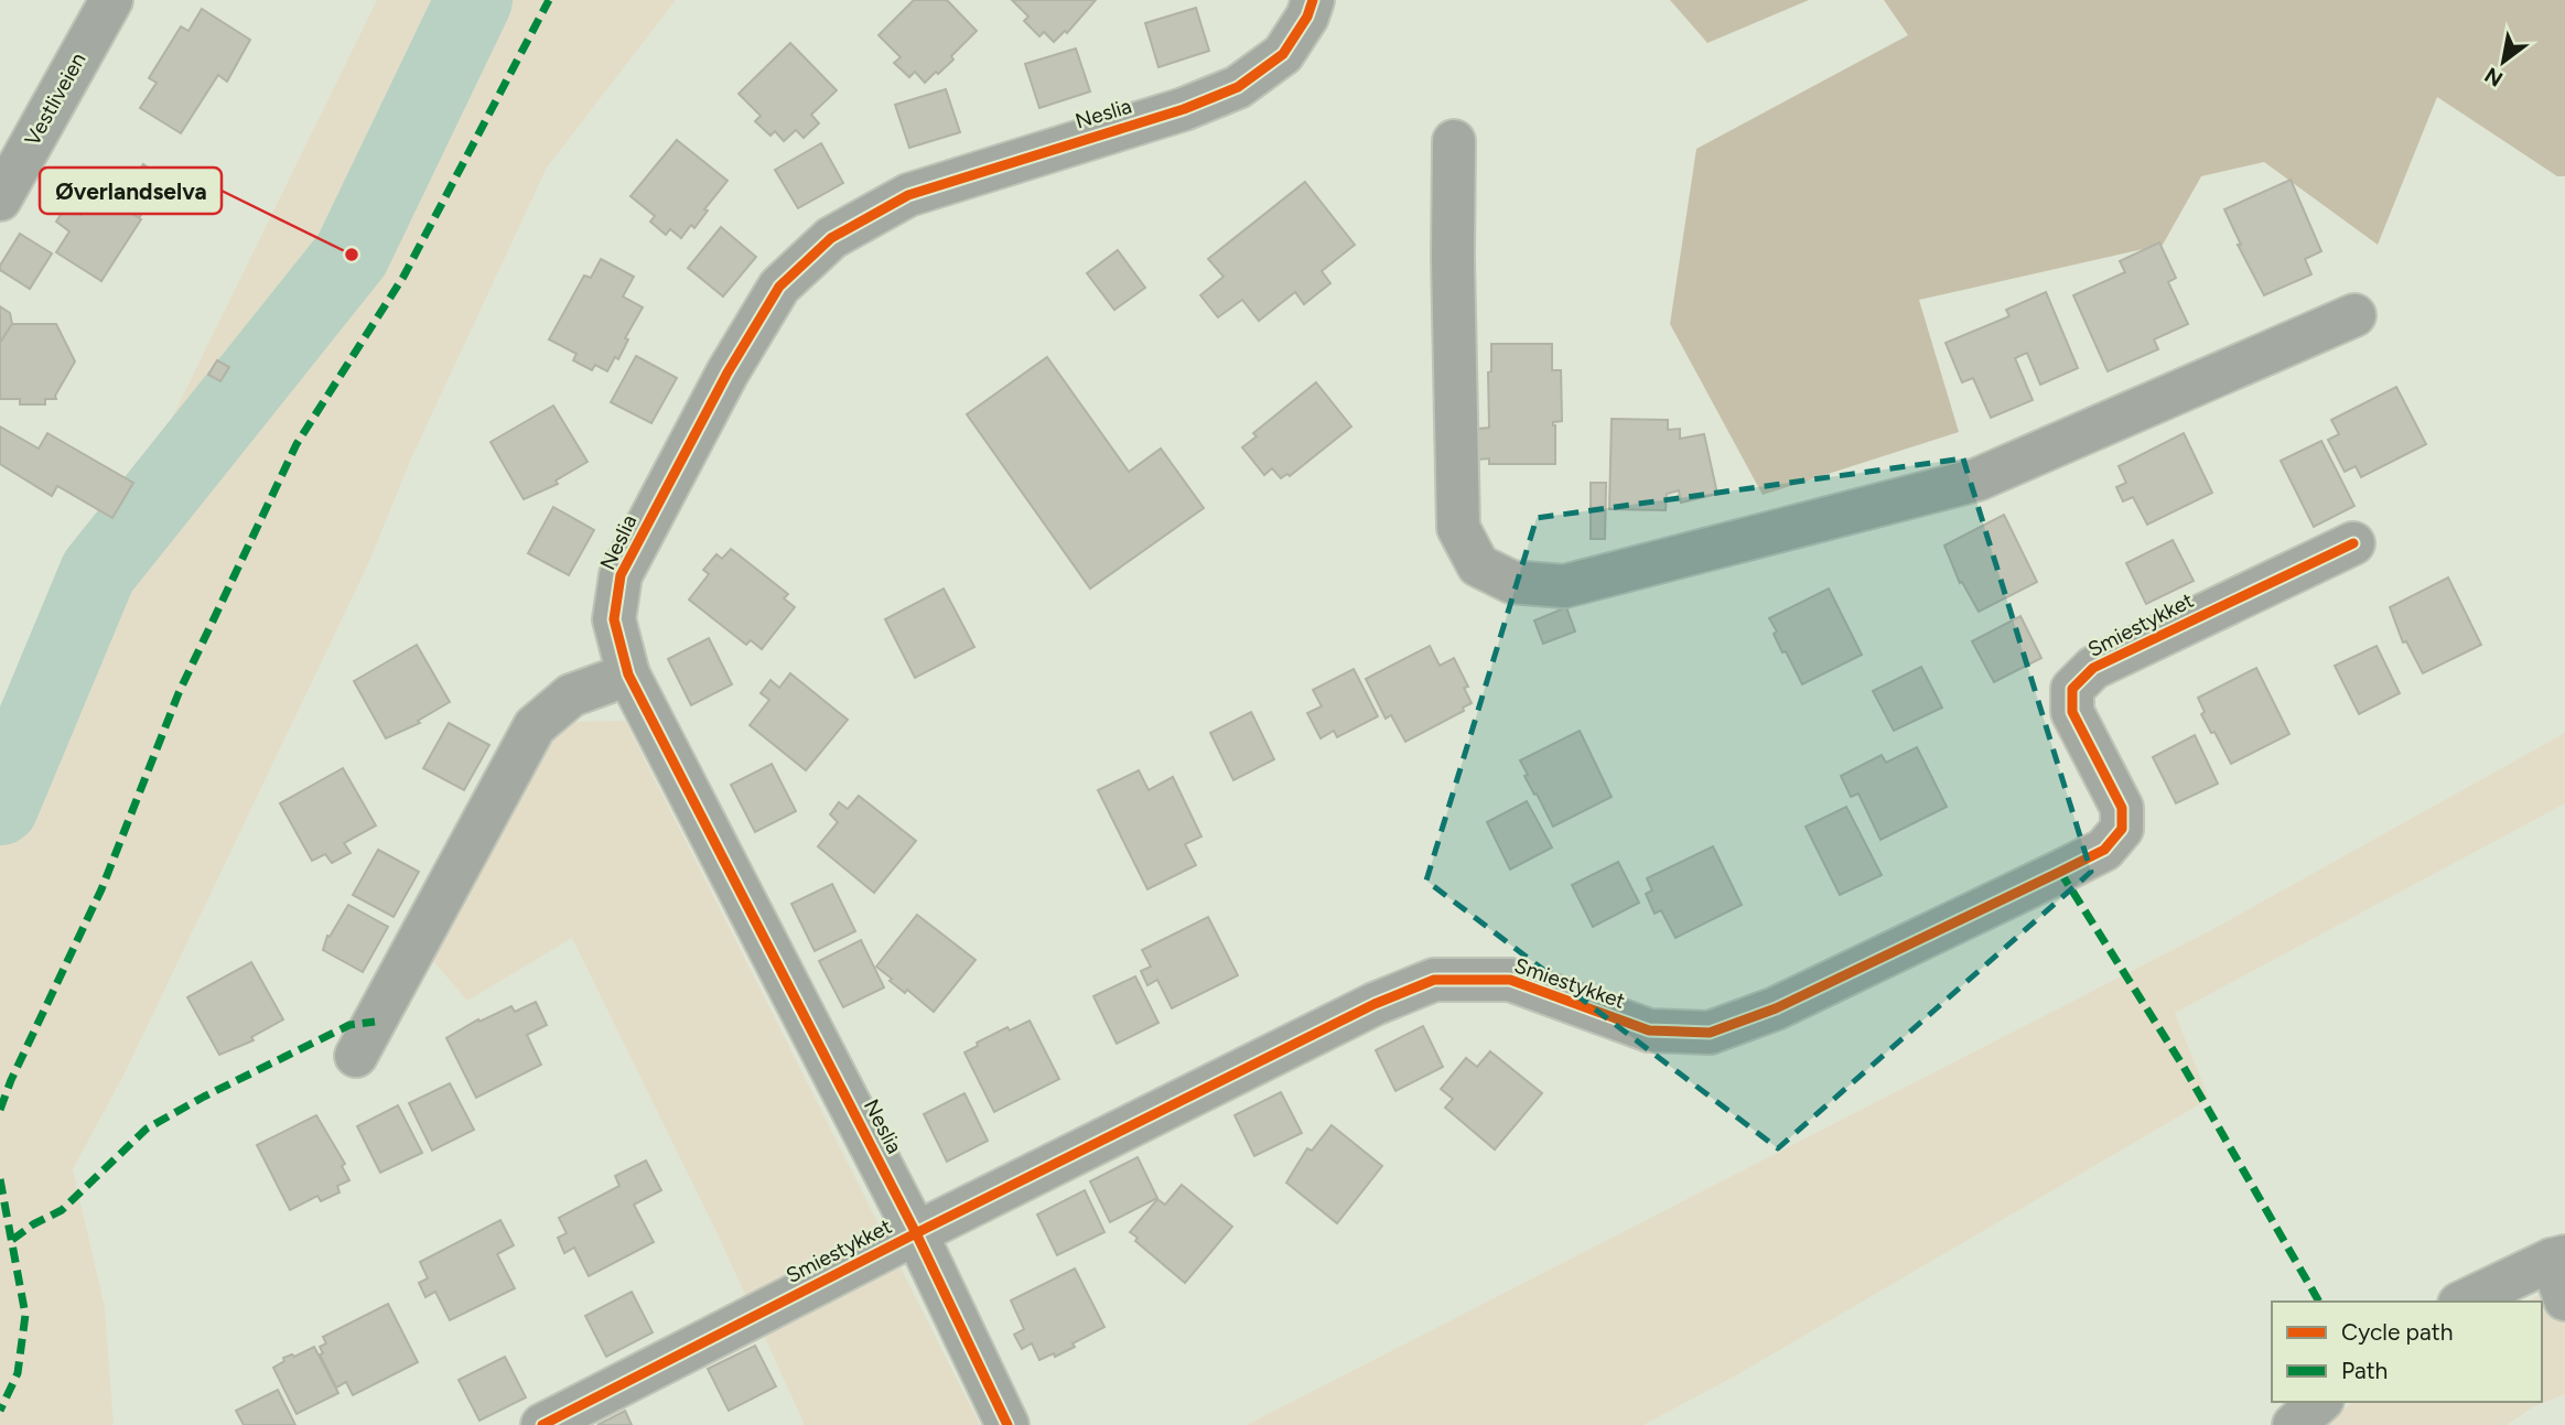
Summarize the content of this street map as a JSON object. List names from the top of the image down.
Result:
{
  "streets": {
    "street": ["Vestliveien", "Neslia", "Smiestykket"]
  },
  "crossings": [
    ["Neslia", "Smiestykket"]
  ],
  "places": ["Øverlandselva"],
  "legend": ["Cycle path", "Path"],
  "north": "bottom left"
}
